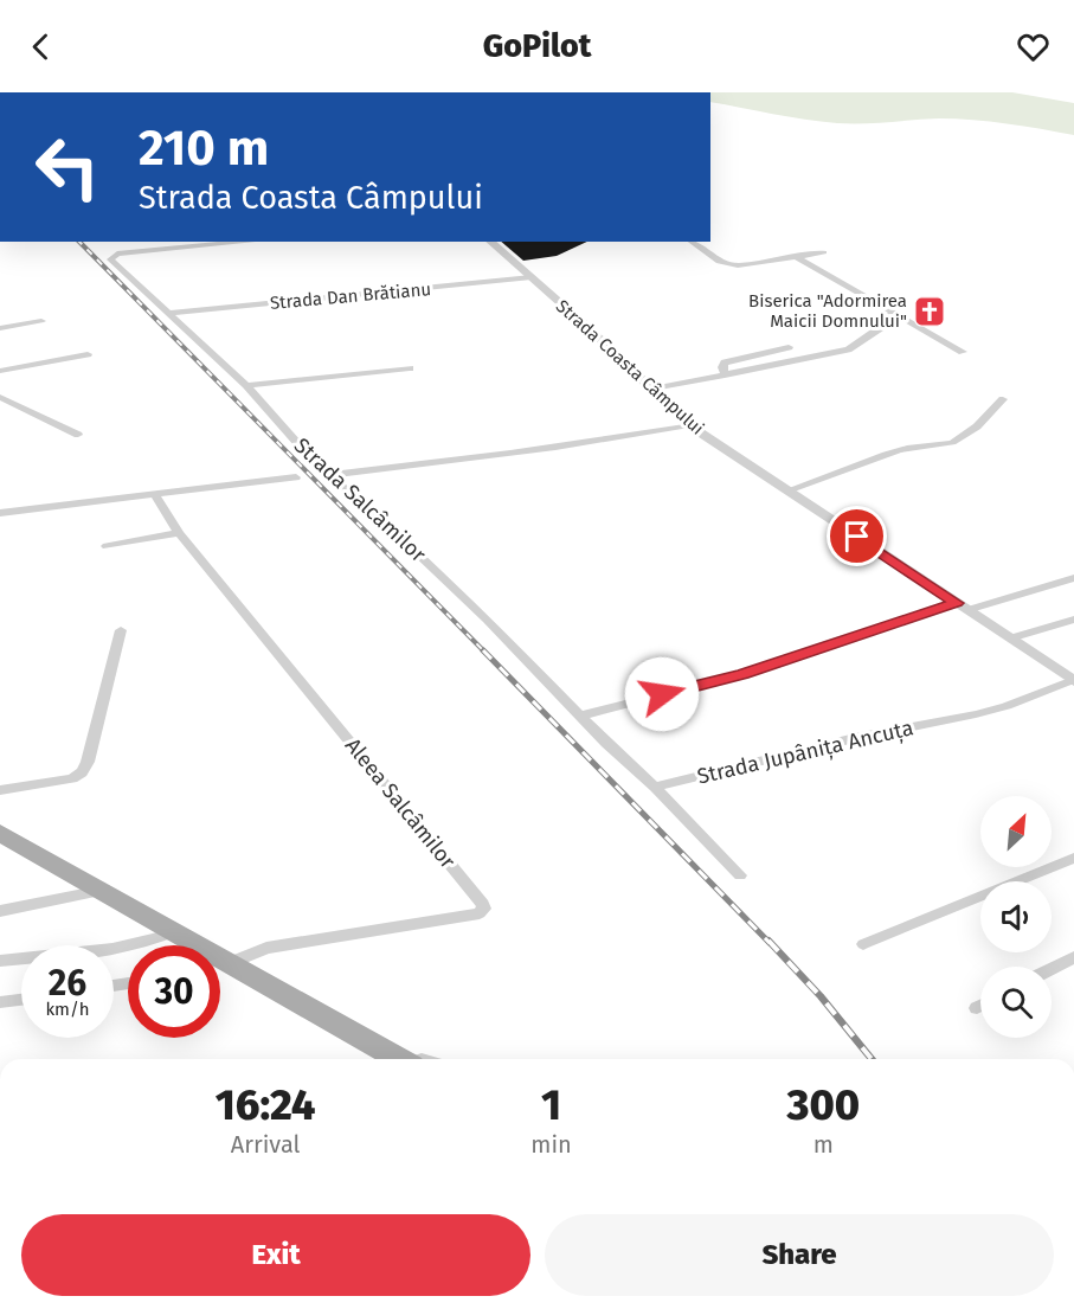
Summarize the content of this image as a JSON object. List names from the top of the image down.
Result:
{
  "streets": {
    "street": [
      "Strada Dan Brătianu",
      "Strada Coasta Câmpului",
      "Strada Salcâmilor",
      "Strada Jupânița Ancuța",
      "Aleea Salcâmilor"
    ]
  },
  "crossings": [
    ["Strada Dan Brătianu", "Strada Coasta Câmpului"],
    ["Strada Dan Brătianu", "Strada Salcâmilor"],
    ["Strada Coasta Câmpului", "Strada Jupânița Ancuța"],
    ["Strada Salcâmilor", "Strada Jupânița Ancuța"]
  ],
  "places": {
    "church": ["Biserica \"Adormirea Maicii Domnului\""]
  },
  "north": "top right",
  "page": {
    "header": "GoPilot",
    "turn": ["210 m", "Strada Coasta Câmpului"],
    "speed": "26 km/h",
    "limit": "30",
    "eta": [
      "16:24",
      "Arrival",
      "1",
      "min",
      "300",
      "m"
    ],
    "buttons": ["Exit", "Share"]
  }
}
